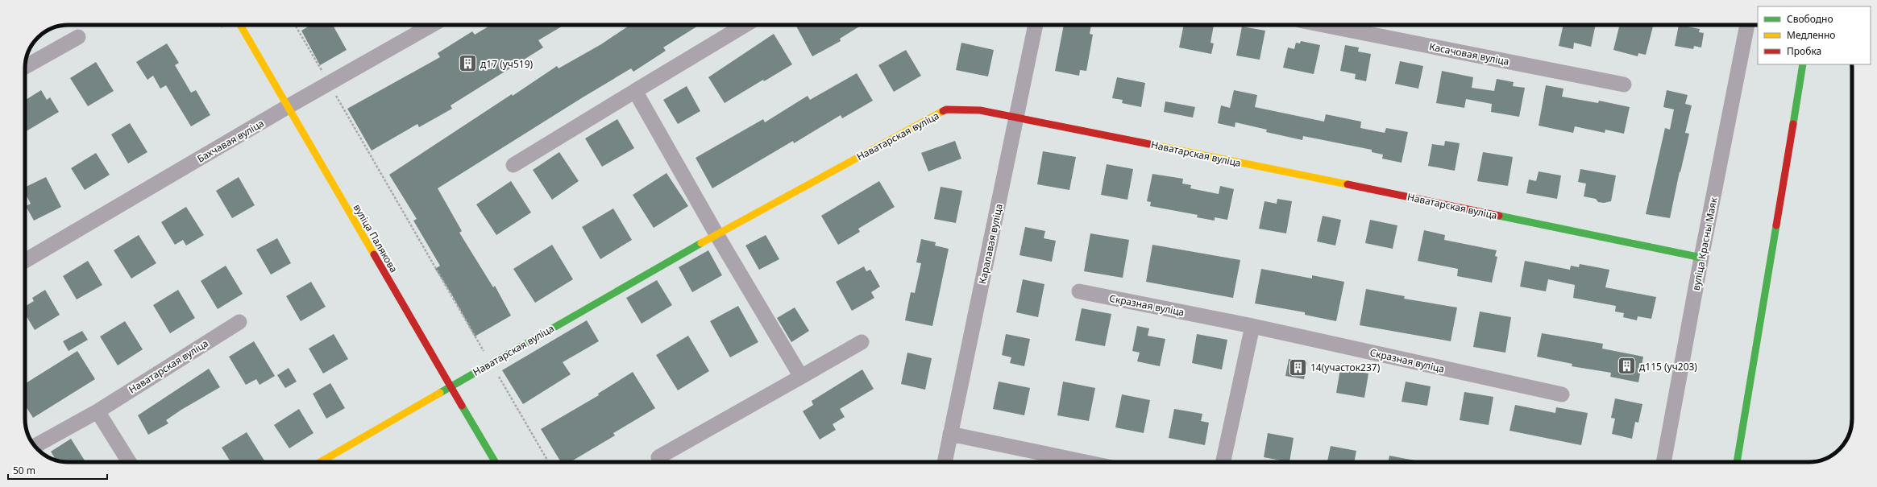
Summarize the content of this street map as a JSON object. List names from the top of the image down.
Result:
{
  "streets": {
    "street": [
      "Касачовая вуліца",
      "Наватарская вуліца",
      "Бахчавая вуліца",
      "вуліца Палякова",
      "Каралавая вуліца",
      "вуліца Красны Маяк",
      "Скразная вуліца"
    ]
  },
  "crossings": [
    ["Наватарская вуліца", "вуліца Палякова"],
    ["Наватарская вуліца", "Каралавая вуліца"],
    ["Наватарская вуліца", "вуліца Красны Маяк"],
    ["Бахчавая вуліца", "вуліца Палякова"]
  ],
  "places": {
    "building": ["д17 (уч519)", "д115 (уч203)", "14(участок237)"]
  },
  "legend": ["Свободно", "Медленно", "Пробка"],
  "scale_bar": "50 m"
}
